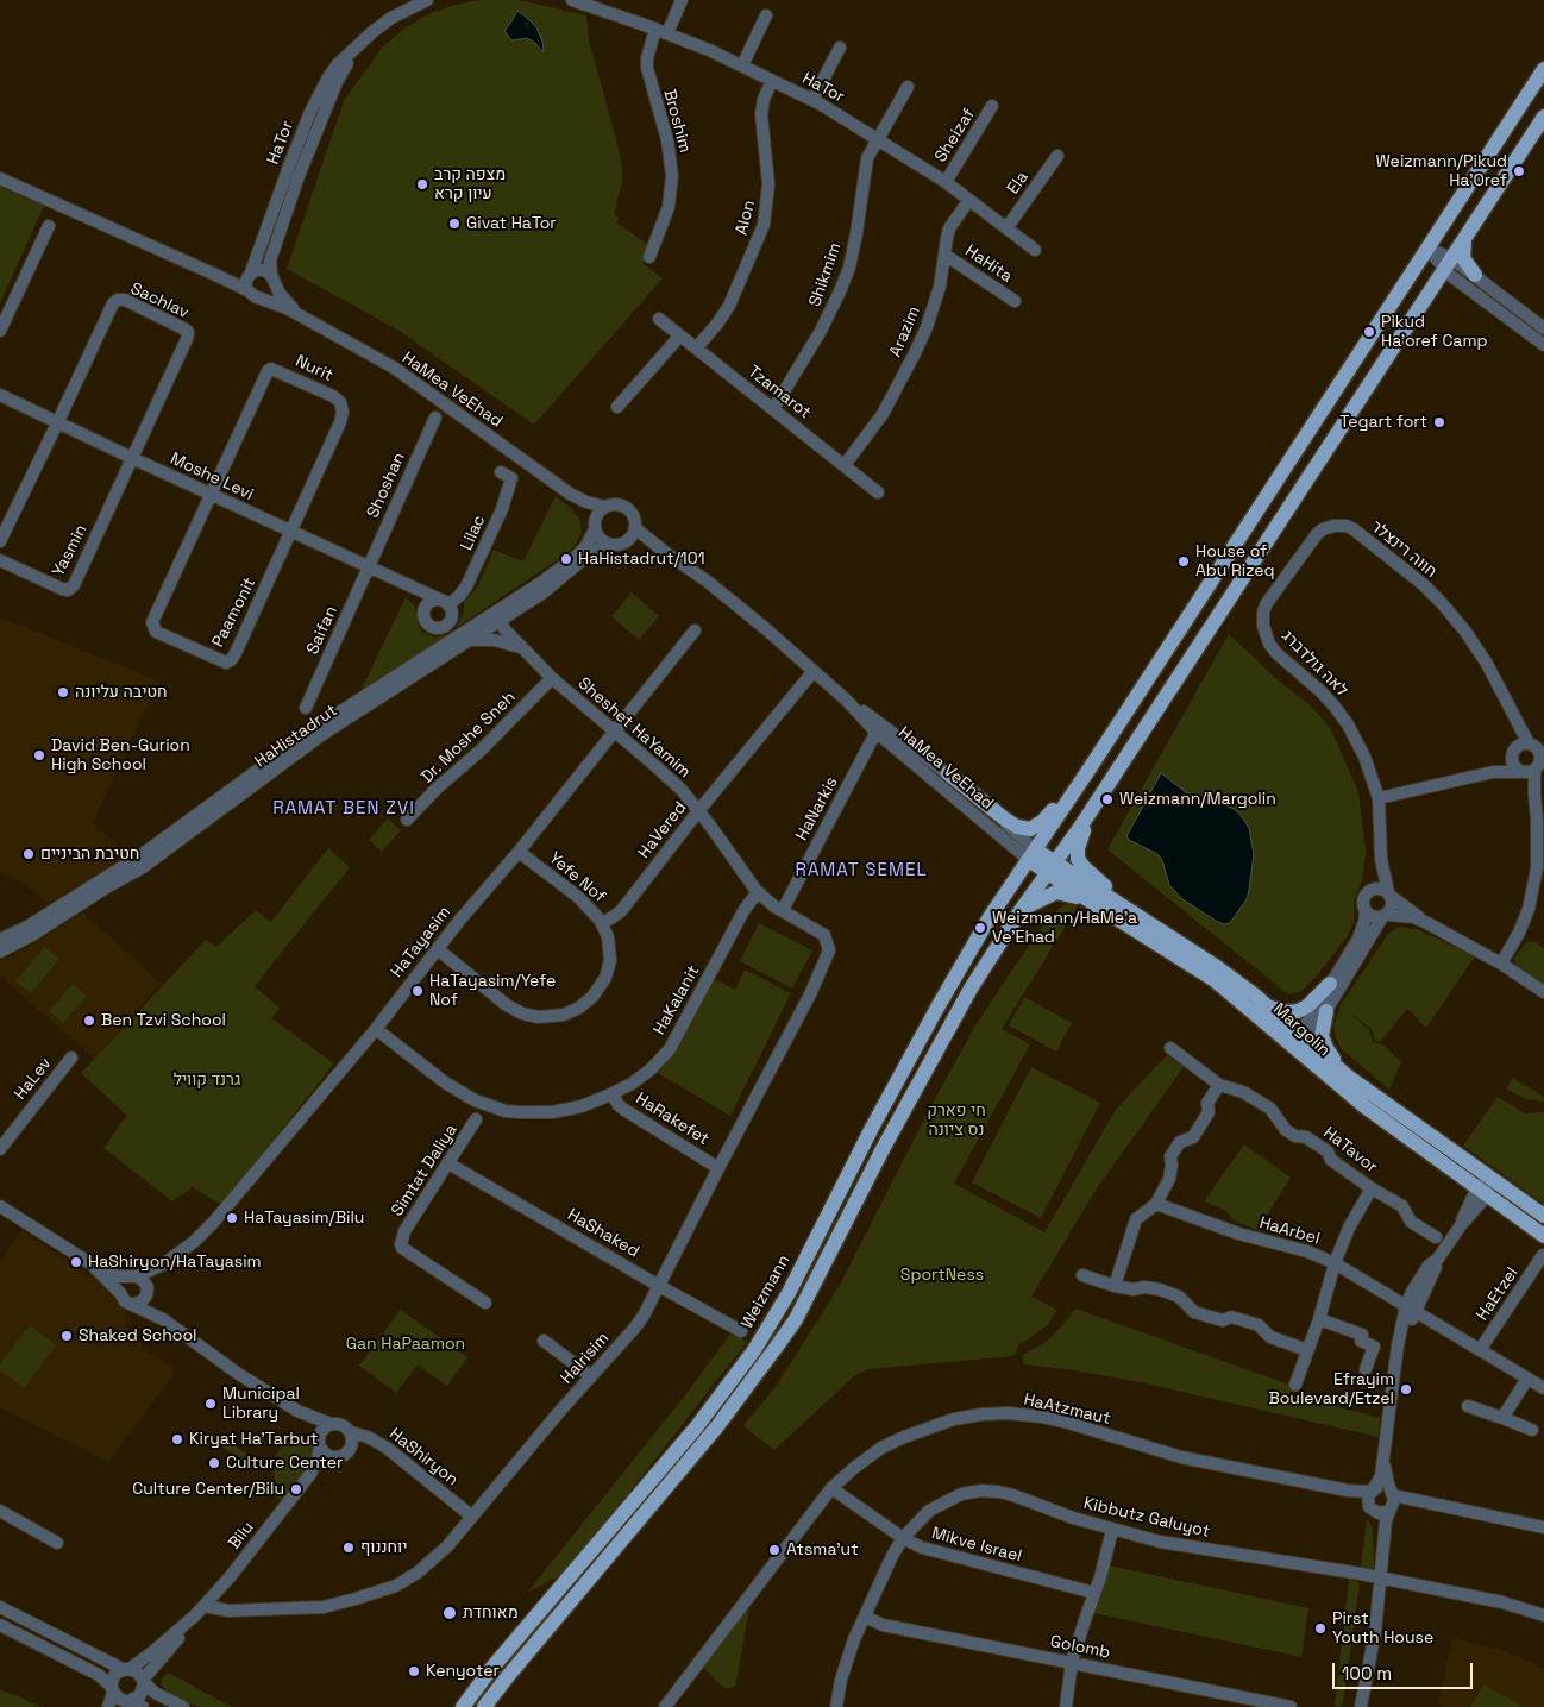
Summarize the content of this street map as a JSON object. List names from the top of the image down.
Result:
{
  "streets": {
    "main road": ["Margolin", "Weizmann"],
    "street": [
      "HaTor",
      "Broshim",
      "Sheizaf",
      "Ela",
      "Alon",
      "HaHita",
      "Shikmim",
      "Sachlav",
      "Arazim",
      "Nurit",
      "HaMea VeEhad",
      "Tzamarot",
      "Moshe Levi",
      "Shoshan",
      "Lilac",
      "חווה רינצלר",
      "Yasmin",
      "Paamonit",
      "Saifan",
      "לאה גולדברג",
      "Sheshet HaYamim",
      "HaHistadrut",
      "Dr. Moshe Sneh",
      "HaNarkis",
      "HaVered",
      "Yefe Nof",
      "HaTayasim",
      "HaKalanit",
      "HaLev",
      "HaRakefet",
      "HaTavor",
      "Simtat Daliya",
      "HaArbel",
      "HaShaked",
      "HaEtzel",
      "HaIrisim",
      "HaAtzmaut",
      "HaShiryon",
      "Kibbutz Galuyot",
      "Bilu",
      "Mikve Israel",
      "Golomb"
    ]
  },
  "crossings": [
    ["HaTor", "Broshim"],
    ["HaTor", "Sheizaf"],
    ["HaTor", "Ela"],
    ["HaTor", "Alon"],
    ["HaTor", "Shikmim"],
    ["HaTor", "Arazim"],
    ["HaTor", "HaMea VeEhad"],
    ["Alon", "Tzamarot"],
    ["HaHita", "Arazim"],
    ["Shikmim", "Tzamarot"],
    ["Sachlav", "Moshe Levi"],
    ["Sachlav", "Yasmin"],
    ["Arazim", "Tzamarot"],
    ["Nurit", "Moshe Levi"],
    ["Nurit", "Paamonit"],
    ["HaMea VeEhad", "HaHistadrut"],
    ["HaMea VeEhad", "HaNarkis"],
    ["HaMea VeEhad", "HaVered"],
    ["HaMea VeEhad", "Margolin"],
    ["HaMea VeEhad", "Weizmann"],
    ["Moshe Levi", "Shoshan"],
    ["Moshe Levi", "Lilac"],
    ["Moshe Levi", "Yasmin"],
    ["Moshe Levi", "Paamonit"],
    ["Moshe Levi", "Saifan"],
    ["Shoshan", "Saifan"],
    ["חווה רינצלר", "לאה גולדברג"],
    ["Sheshet HaYamim", "HaHistadrut"],
    ["Sheshet HaYamim", "Dr. Moshe Sneh"],
    ["Sheshet HaYamim", "HaNarkis"],
    ["Sheshet HaYamim", "HaVered"],
    ["Sheshet HaYamim", "HaTayasim"],
    ["Sheshet HaYamim", "HaKalanit"],
    ["Sheshet HaYamim", "HaIrisim"],
    ["HaVered", "Yefe Nof"],
    ["HaVered", "HaTayasim"],
    ["Yefe Nof", "HaTayasim"],
    ["HaTayasim", "HaKalanit"],
    ["HaKalanit", "HaRakefet"],
    ["Margolin", "Weizmann"],
    ["HaRakefet", "HaIrisim"],
    ["HaTavor", "HaArbel"],
    ["Simtat Daliya", "HaShaked"],
    ["HaShaked", "HaIrisim"],
    ["HaIrisim", "HaShiryon"],
    ["HaIrisim", "Bilu"],
    ["HaAtzmaut", "Mikve Israel"],
    ["HaShiryon", "Bilu"],
    ["Kibbutz Galuyot", "Mikve Israel"],
    ["Kibbutz Galuyot", "Golomb"]
  ],
  "districts": ["RAMAT BEN ZVI", "RAMAT SEMEL"],
  "parks": [
    "גרנד קוויל",
    "חי פארק נס ציונה",
    "SportNess",
    "Gan HaPaamon"
  ],
  "places": [
    "Weizmann/Pikud Ha'Oref",
    "מצפה קרב עיון קרא",
    "Givat HaTor",
    "Pikud Ha'oref Camp",
    "Tegart fort",
    "HaHistadrut/101",
    "House of Abu Rizeq",
    "חטיבה עליונה",
    "David Ben-Gurion High School",
    "Weizmann/Margolin",
    "חטיבת הביניים",
    "Weizmann/HaMe'a Ve'Ehad",
    "HaTayasim/Yefe Nof",
    "Ben Tzvi School",
    "HaTayasim/Bilu",
    "HaShiryon/HaTayasim",
    "Shaked School",
    "Efrayim Boulevard/Etzel",
    "Municipal Library",
    "Kiryat Ha'Tarbut",
    "Culture Center",
    "Culture Center/Bilu",
    "יוחננוף",
    "Atsma'ut",
    "מאוחדת",
    "Pirst Youth House",
    "Kenyoter"
  ],
  "scale_bar": "100 m"
}
